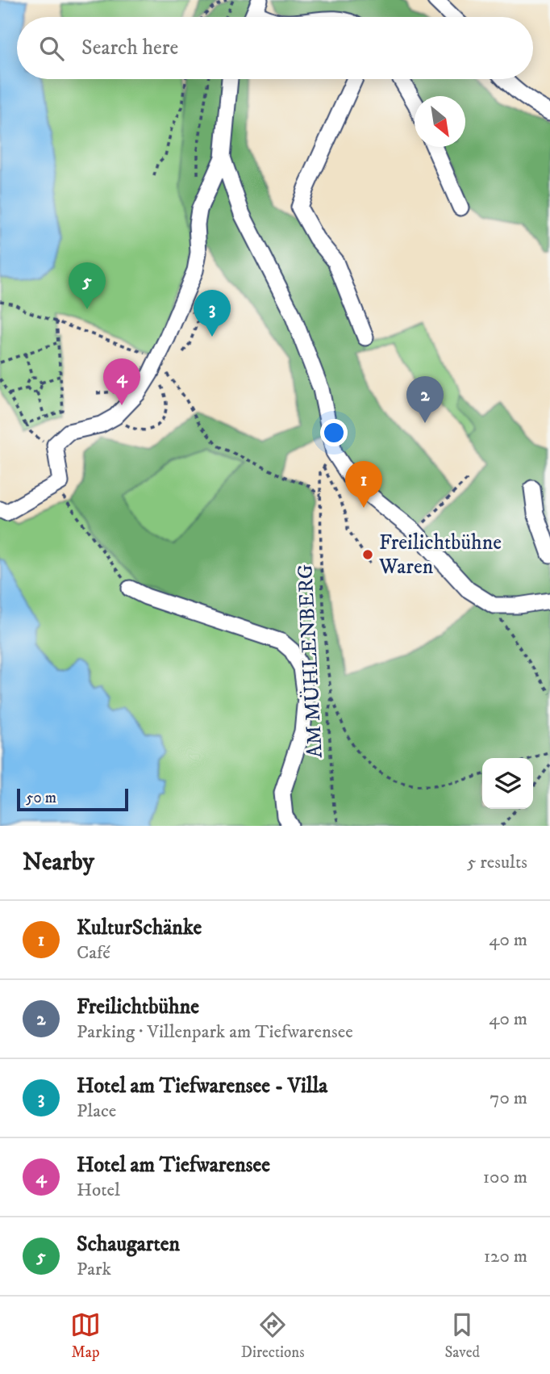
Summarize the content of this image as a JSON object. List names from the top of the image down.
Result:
{
  "streets": {
    "path": ["AM MÜHLENBERG"]
  },
  "places": ["Freilichtbühne Waren"],
  "scale_bar": "50 m",
  "north": "bottom right",
  "page": {
    "search": "Search here",
    "pins": [
      "5",
      "3",
      "4",
      "2",
      "1"
    ],
    "scale": "50 m",
    "heading": ["Nearby", "5 results"],
    "list": [
      {
        "mark": "1",
        "name": "KulturSchänke",
        "note": "Café",
        "value": "40 m"
      },
      {
        "mark": "2",
        "name": "Freilichtbühne",
        "note": "Parking · Villenpark am Tiefwarensee",
        "value": "40 m"
      },
      {
        "mark": "3",
        "name": "Hotel am Tiefwarensee - Villa",
        "note": "Place",
        "value": "70 m"
      },
      {
        "mark": "4",
        "name": "Hotel am Tiefwarensee",
        "note": "Hotel",
        "value": "100 m"
      },
      {
        "mark": "5",
        "name": "Schaugarten",
        "note": "Park",
        "value": "120 m"
      }
    ],
    "nav": ["Map", "Directions", "Saved"]
  }
}
